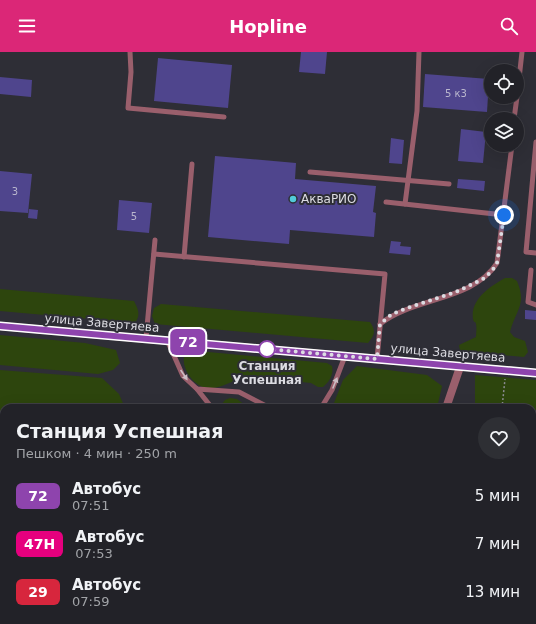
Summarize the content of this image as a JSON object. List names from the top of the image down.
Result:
{
  "streets": {
    "main road": ["улица Завертяева"]
  },
  "places": ["АкваРИО", "Станция Успешная"],
  "lines": ["bus line 72"],
  "house_numbers": ["5 к3", "3", "5"],
  "page": {
    "header": "Hopline",
    "on_map": "72",
    "heading": ["Станция Успешная", "Пешком · 4 мин · 250 m"],
    "list": [
      {
        "mark": "72",
        "name": "Автобус",
        "note": "07:51",
        "value": "5 мин"
      },
      {
        "mark": "47Н",
        "name": "Автобус",
        "note": "07:53",
        "value": "7 мин"
      },
      {
        "mark": "29",
        "name": "Автобус",
        "note": "07:59",
        "value": "13 мин"
      }
    ]
  }
}
